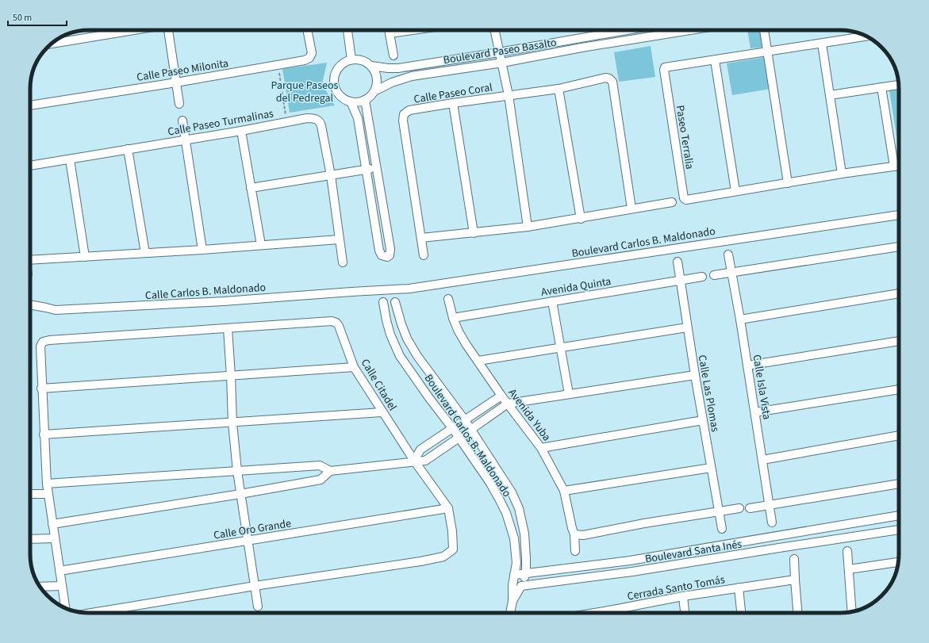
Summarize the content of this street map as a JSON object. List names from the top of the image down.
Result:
{
  "streets": {
    "street": [
      "Boulevard Paseo Basalto",
      "Calle Paseo Milonita",
      "Calle Paseo Coral",
      "Calle Paseo Turmalinas",
      "Paseo Terralia",
      "Boulevard Carlos B. Maldonado",
      "Avenida Quinta",
      "Calle Carlos B. Maldonado",
      "Calle Citadel",
      "Calle Isla Vista",
      "Calle Las Plomas",
      "Avenida Yuba",
      "Calle Oro Grande",
      "Boulevard Santa Inés",
      "Cerrada Santo Tomás"
    ]
  },
  "crossings": [
    ["Boulevard Carlos B. Maldonado", "Calle Carlos B. Maldonado"],
    ["Boulevard Carlos B. Maldonado", "Boulevard Santa Inés"],
    ["Avenida Quinta", "Calle Las Plomas"],
    ["Avenida Quinta", "Avenida Yuba"],
    ["Calle Citadel", "Calle Oro Grande"]
  ],
  "parks": ["Parque Paseos del Pedregal"],
  "scale_bar": "50 m"
}
